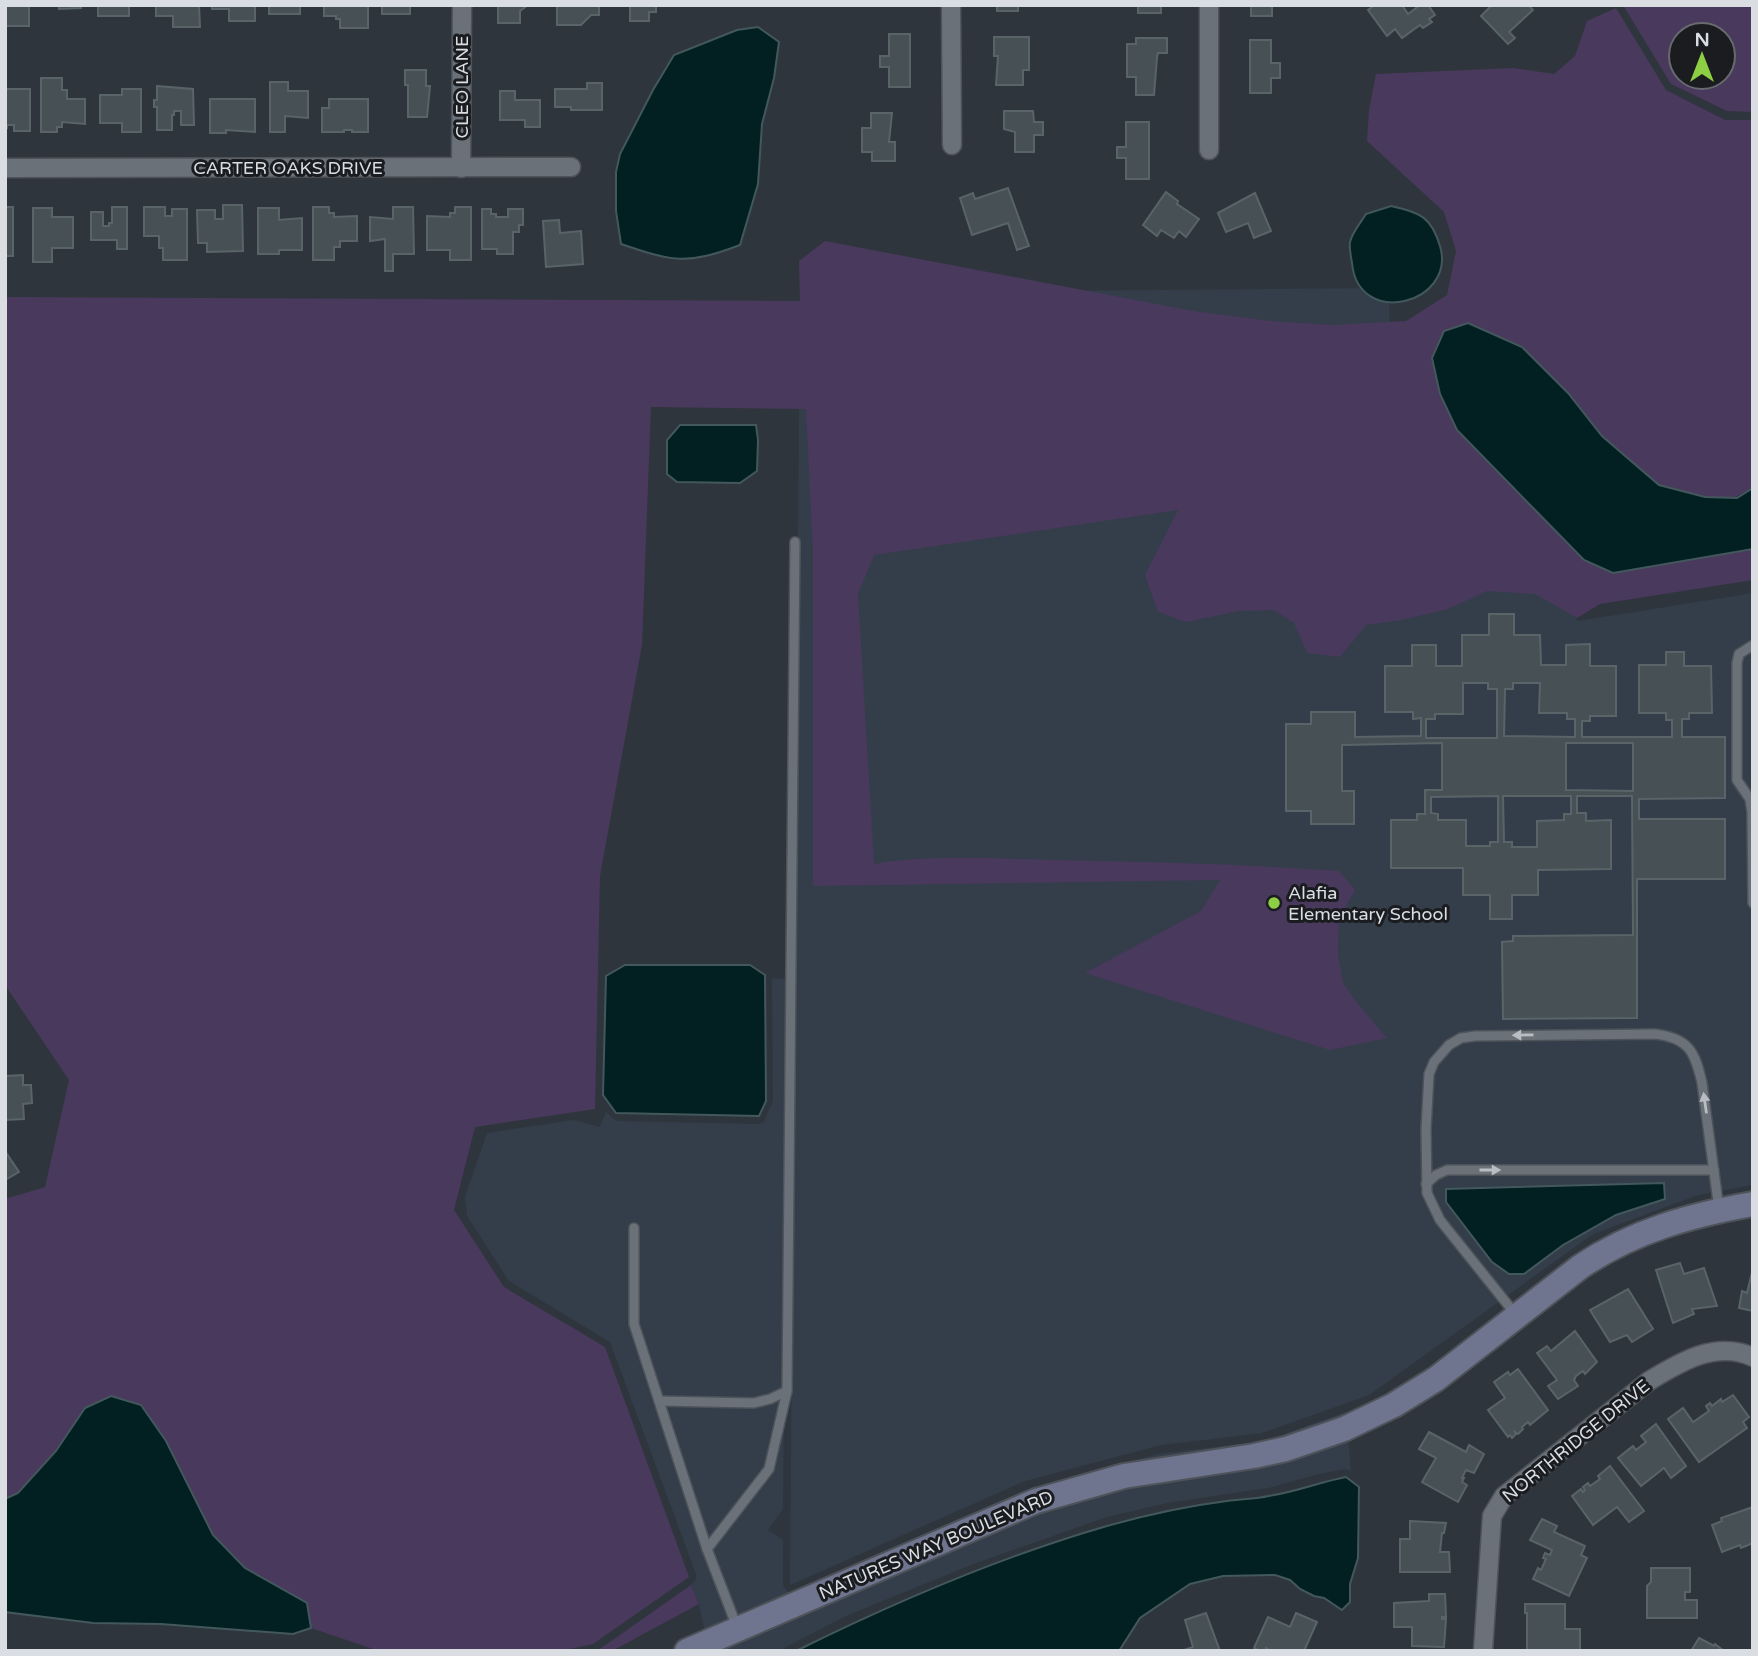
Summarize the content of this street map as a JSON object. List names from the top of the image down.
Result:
{
  "streets": {
    "street": [
      "CLEO LANE",
      "CARTER OAKS DRIVE",
      "NORTHRIDGE DRIVE",
      "NATURES WAY BOULEVARD"
    ]
  },
  "crossings": [
    ["CLEO LANE", "CARTER OAKS DRIVE"]
  ],
  "places": ["Alafia Elementary School"],
  "north": "top"
}
